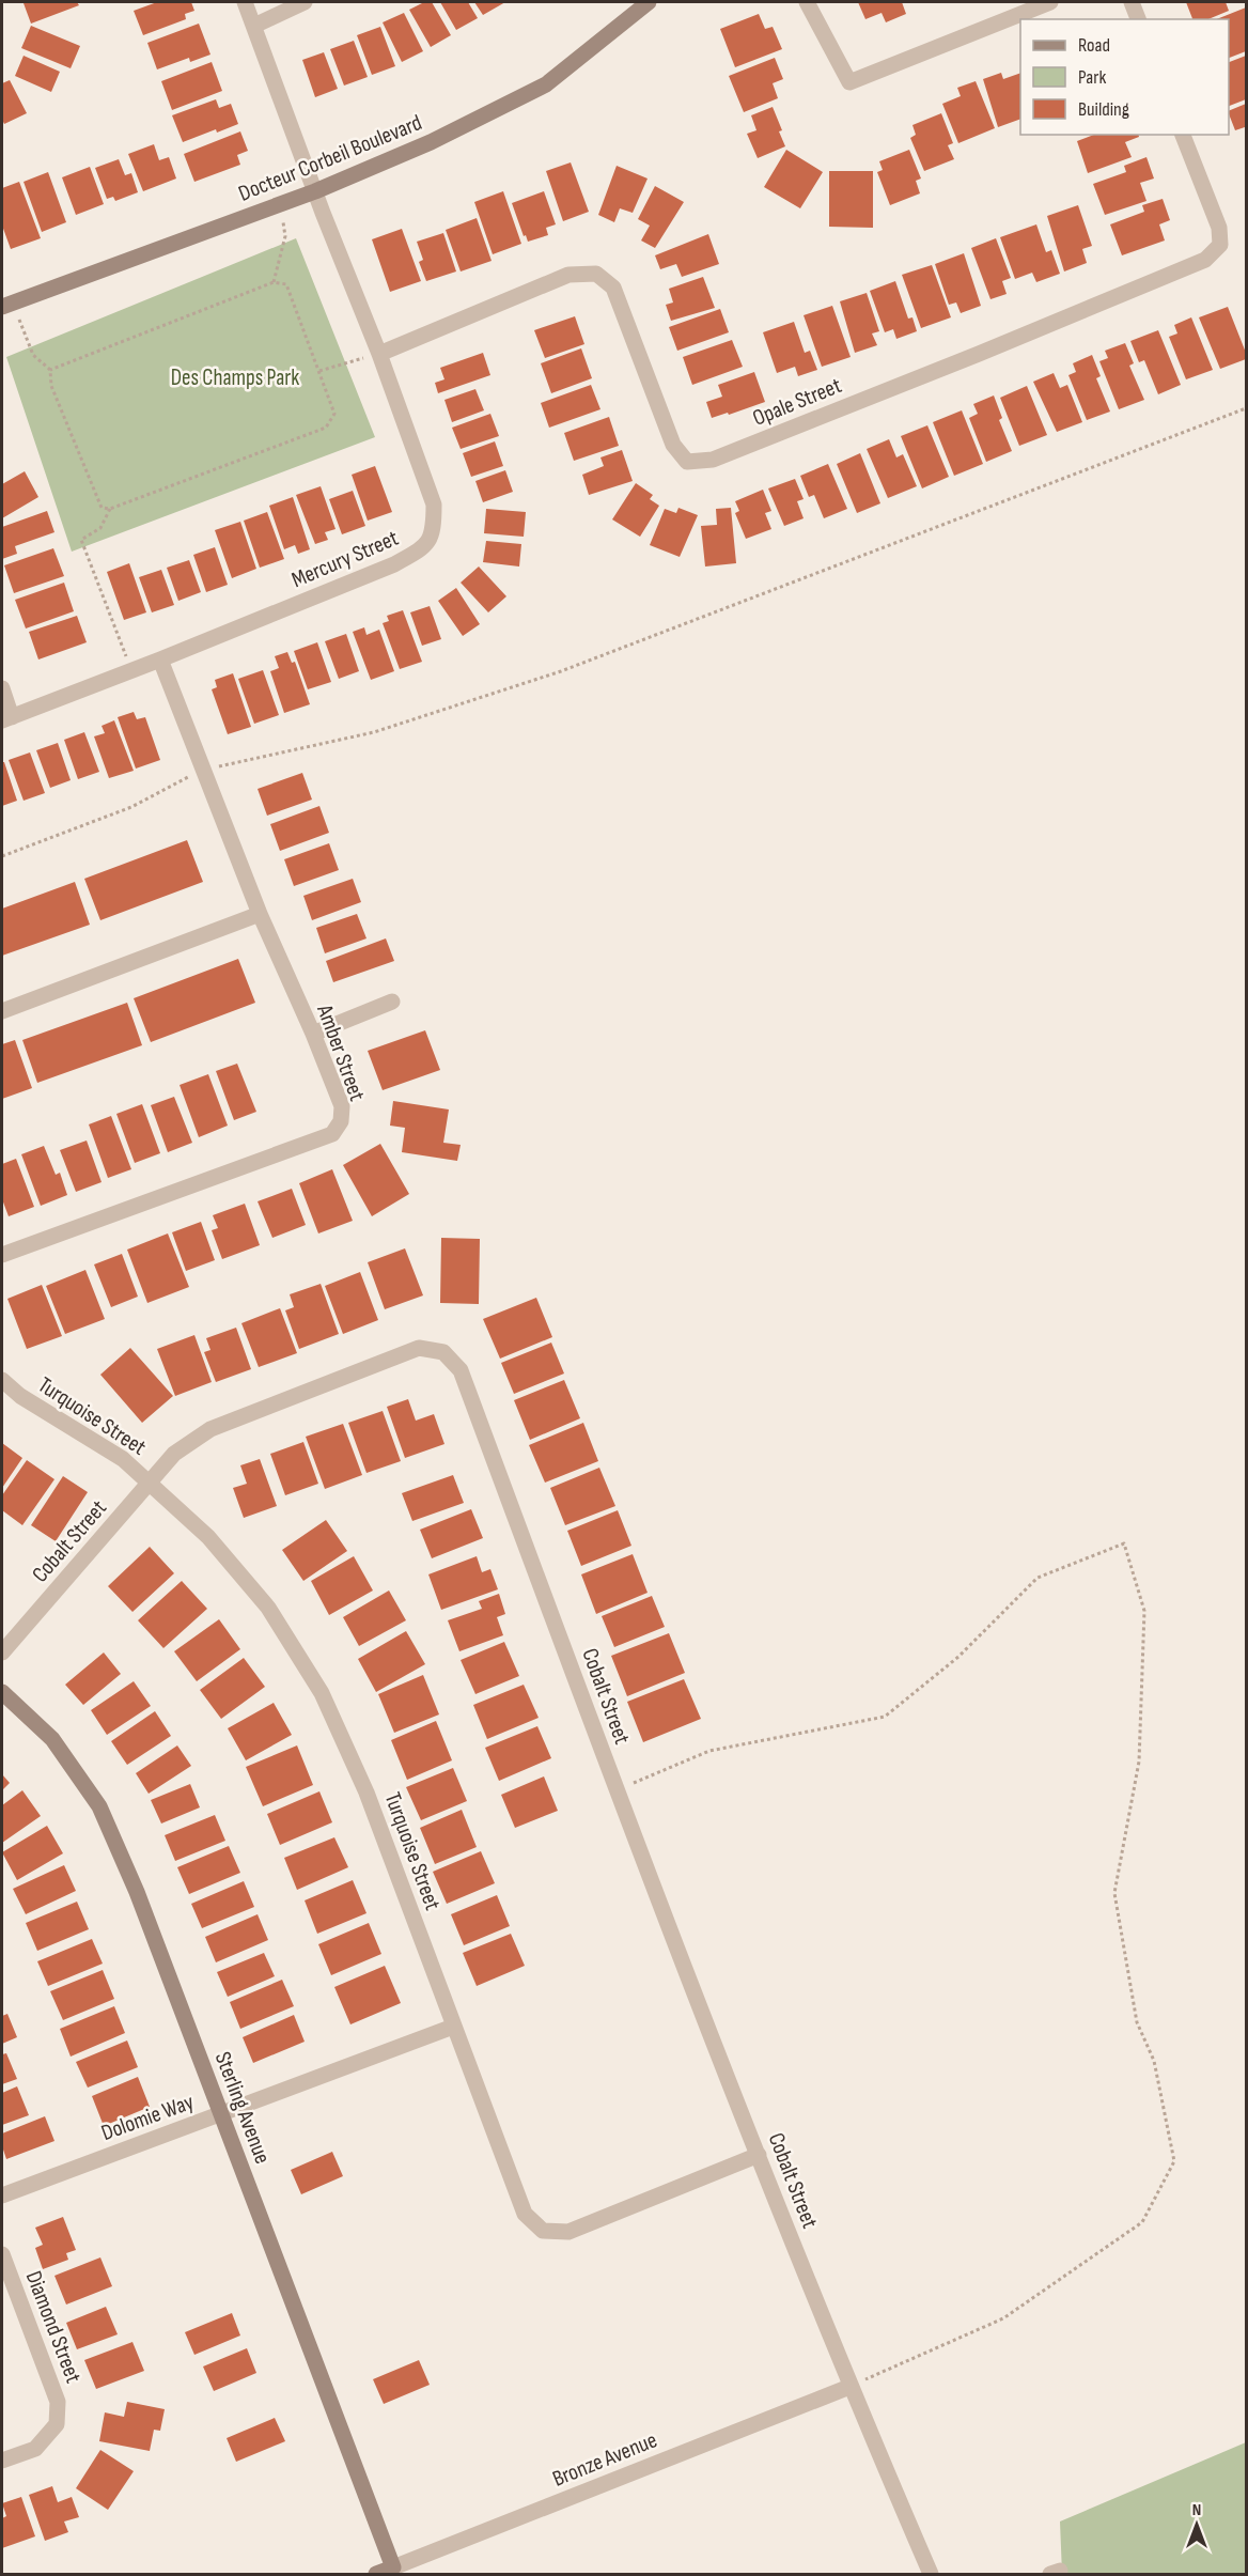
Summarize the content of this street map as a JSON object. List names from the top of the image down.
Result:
{
  "streets": {
    "street": [
      "Docteur Corbeil Boulevard",
      "Opale Street",
      "Mercury Street",
      "Amber Street",
      "Turquoise Street",
      "Cobalt Street",
      "Sterling Avenue",
      "Dolomie Way",
      "Diamond Street",
      "Bronze Avenue"
    ]
  },
  "crossings": [
    ["Docteur Corbeil Boulevard", "Mercury Street"],
    ["Opale Street", "Mercury Street"],
    ["Mercury Street", "Amber Street"],
    ["Turquoise Street", "Cobalt Street"],
    ["Turquoise Street", "Dolomie Way"],
    ["Cobalt Street", "Bronze Avenue"],
    ["Sterling Avenue", "Dolomie Way"],
    ["Sterling Avenue", "Bronze Avenue"]
  ],
  "parks": ["Des Champs Park"],
  "legend": ["Road", "Park", "Building"],
  "north": "top"
}
